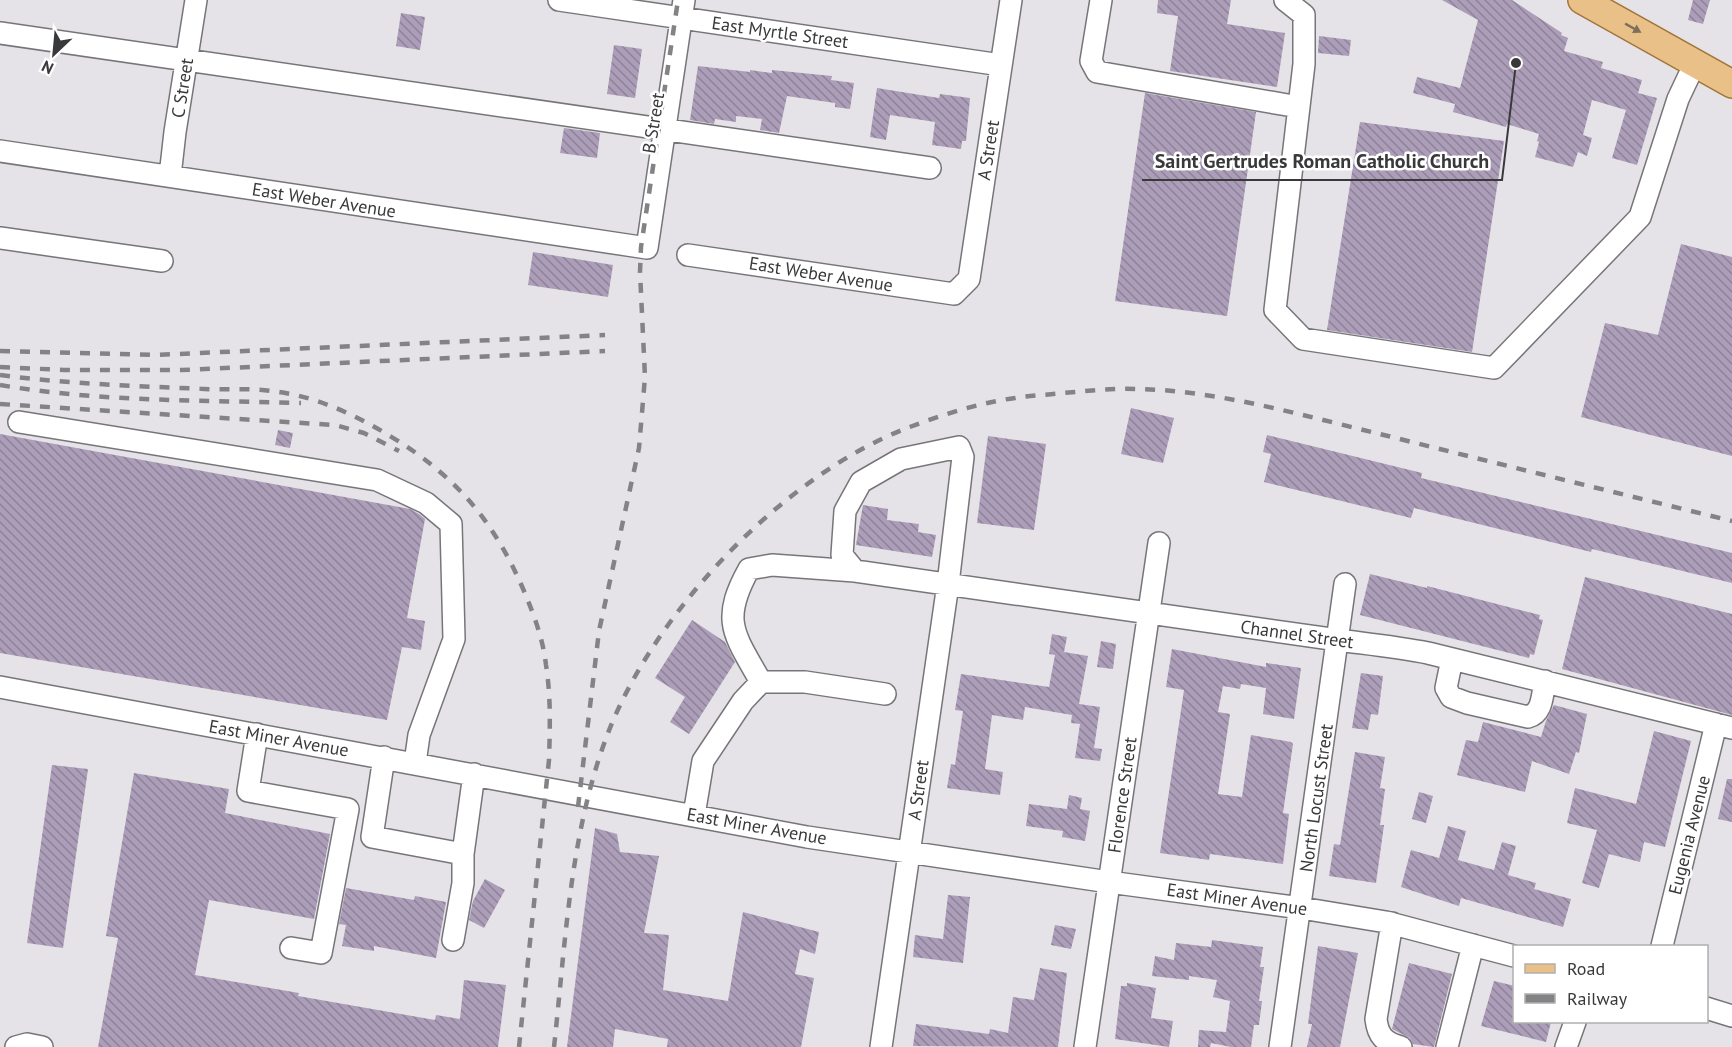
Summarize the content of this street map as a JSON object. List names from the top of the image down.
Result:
{
  "streets": {
    "street": [
      "East Myrtle Street",
      "C Street",
      "B Street",
      "A Street",
      "East Weber Avenue",
      "Channel Street",
      "East Miner Avenue",
      "Florence Street",
      "North Locust Street",
      "Eugenia Avenue"
    ]
  },
  "crossings": [
    ["East Myrtle Street", "B Street"],
    ["East Myrtle Street", "A Street"],
    ["C Street", "East Weber Avenue"],
    ["B Street", "East Weber Avenue"],
    ["A Street", "East Weber Avenue"],
    ["A Street", "Channel Street"],
    ["A Street", "East Miner Avenue"],
    ["Channel Street", "Florence Street"],
    ["Channel Street", "North Locust Street"],
    ["Channel Street", "Eugenia Avenue"],
    ["East Miner Avenue", "Florence Street"],
    ["East Miner Avenue", "North Locust Street"]
  ],
  "places": ["Saint Gertrudes Roman Catholic Church"],
  "legend": ["Road", "Railway"],
  "north": "bottom left"
}
